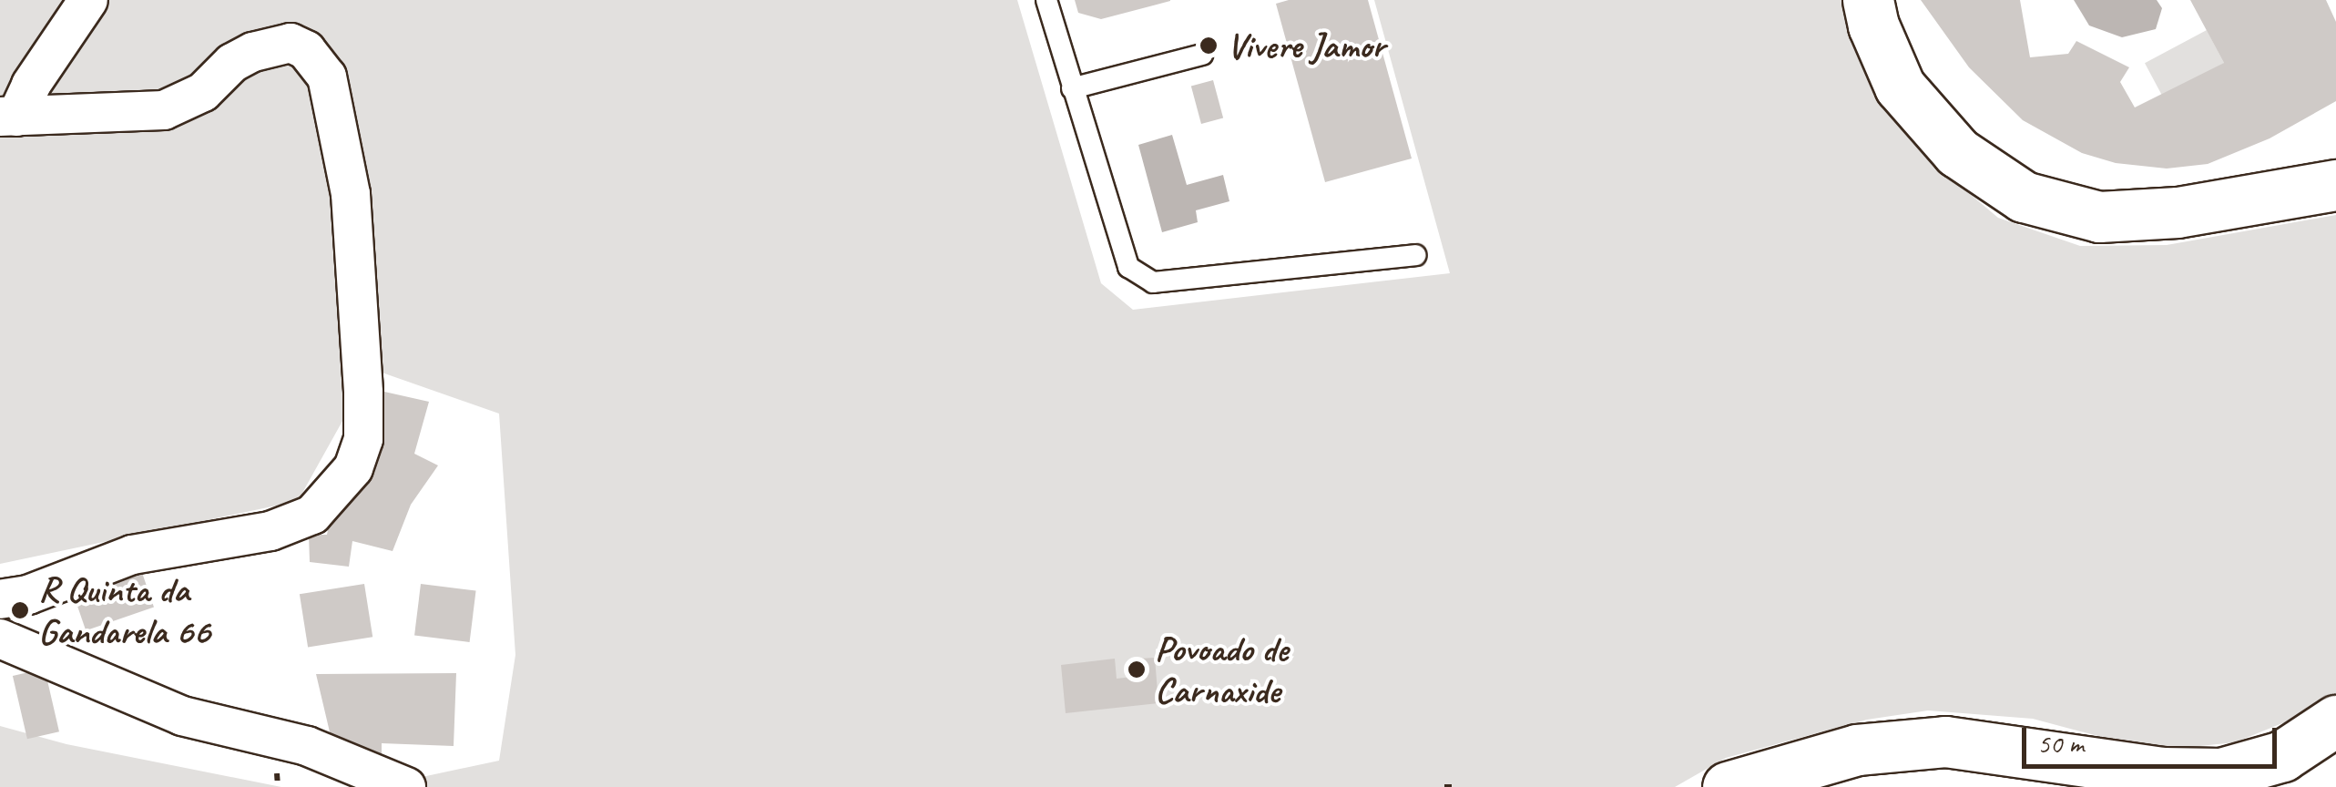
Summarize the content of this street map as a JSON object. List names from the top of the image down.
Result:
{
  "places": ["Vivere Jamor", "R Quinta da Gandarela 66", "Povoado de Carnaxide"],
  "scale_bar": "50 m"
}
